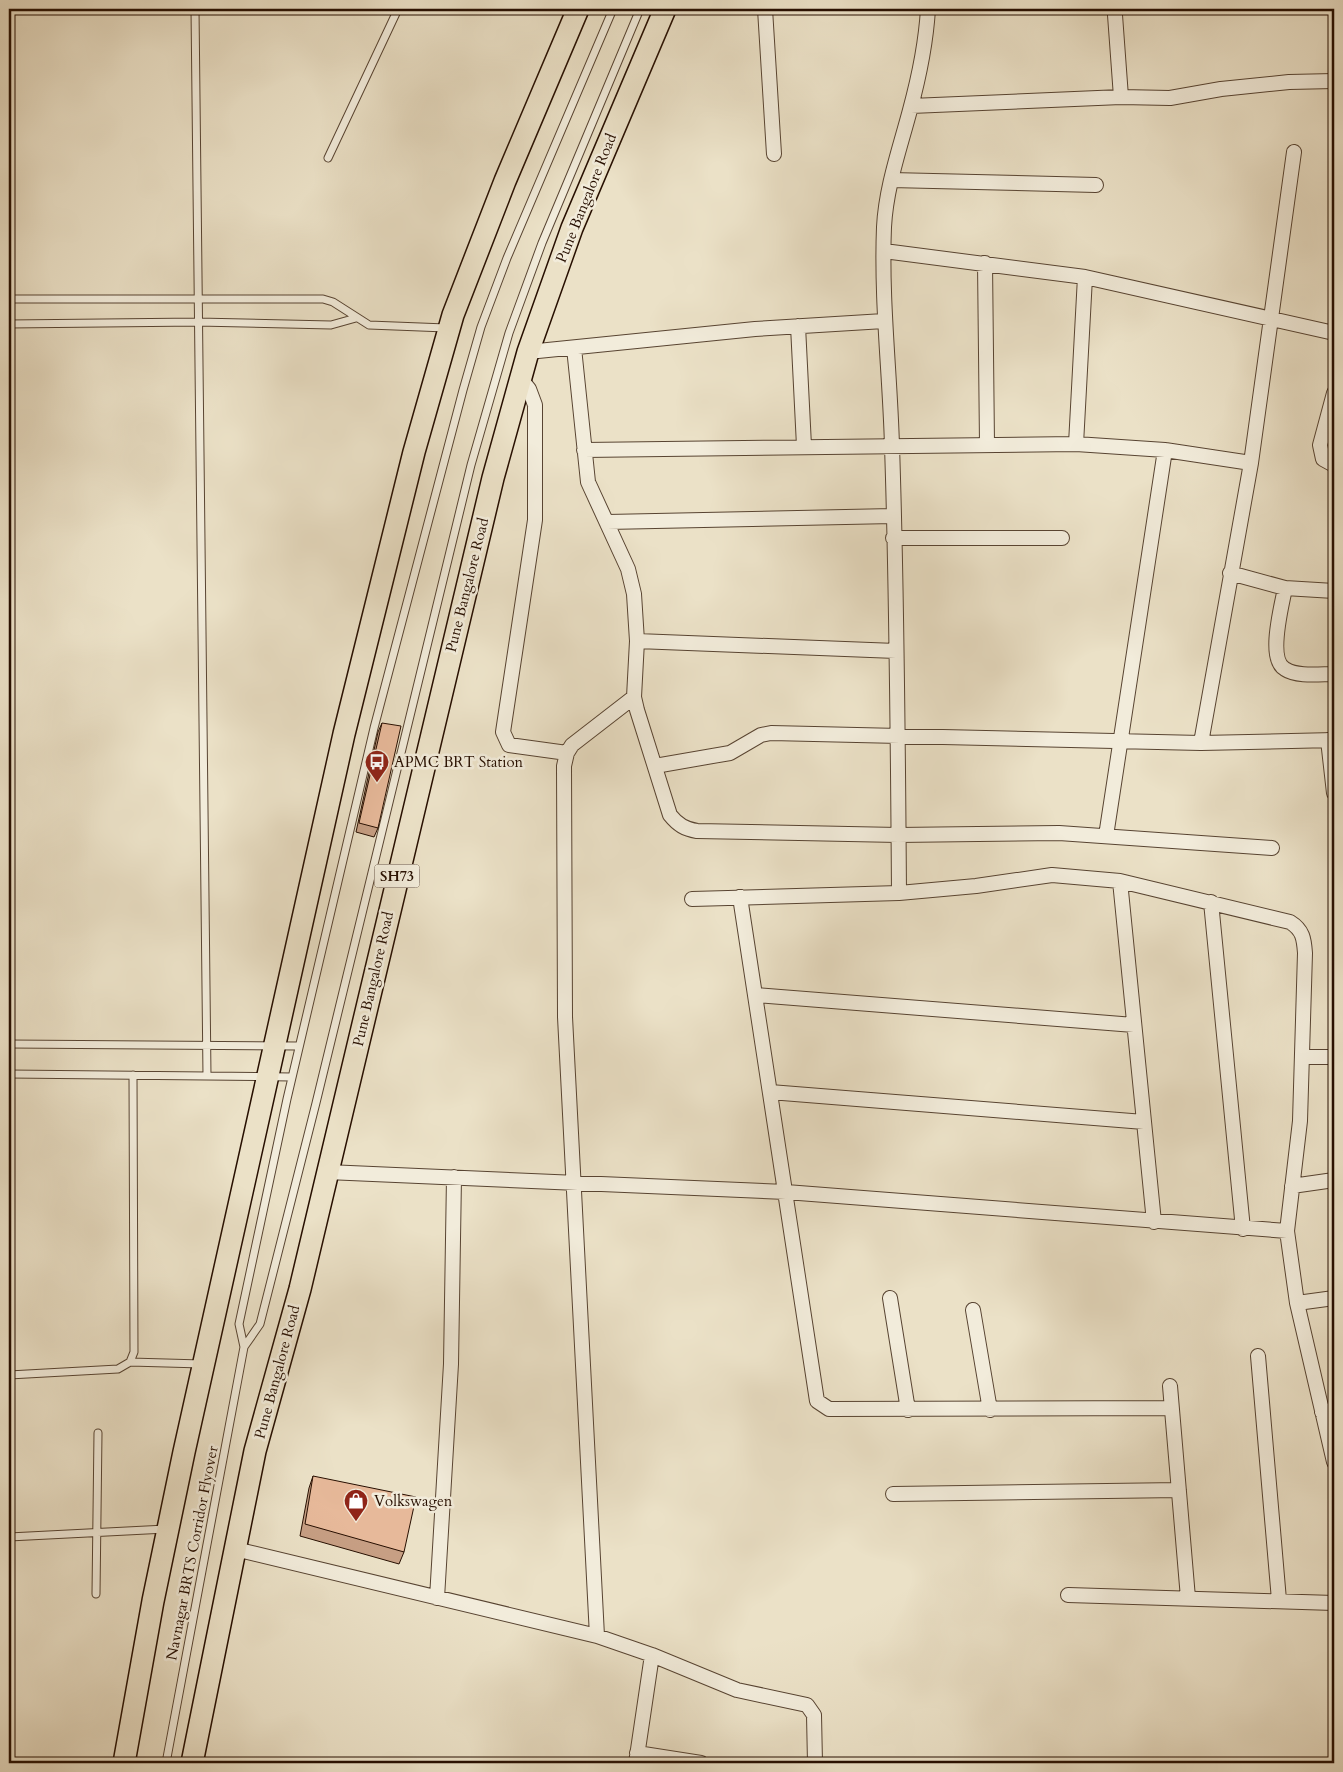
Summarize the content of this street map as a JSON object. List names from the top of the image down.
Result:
{
  "streets": {
    "main road": ["Pune Bangalore Road", "SH73"],
    "lane": ["Navnagar BRTS Corridor Flyover"]
  },
  "places": {
    "bus stop": ["APMC BRT Station"],
    "shop": ["Volkswagen"]
  }
}
